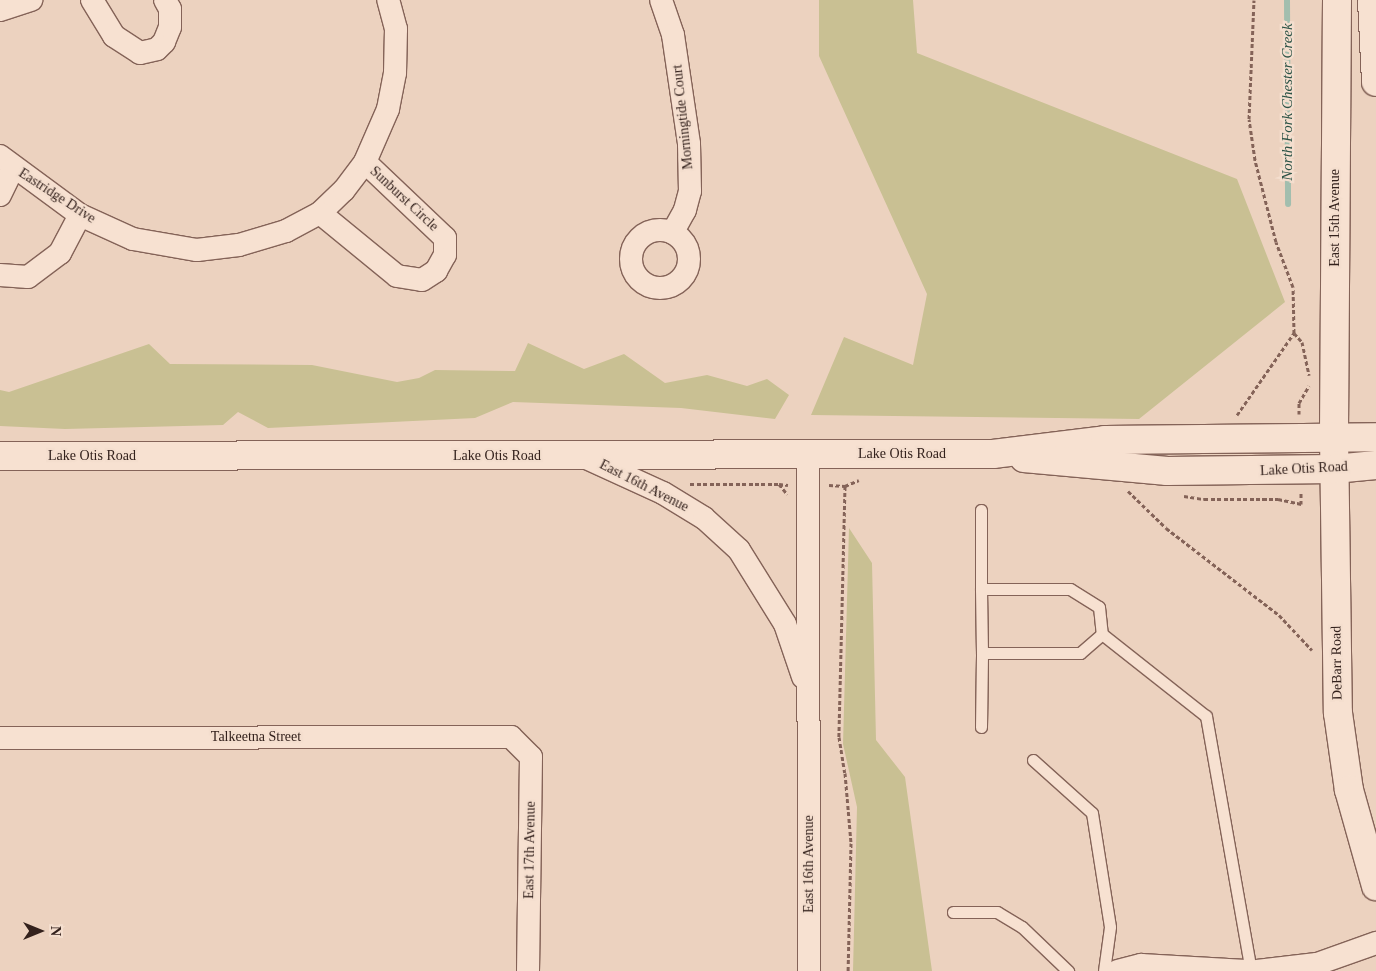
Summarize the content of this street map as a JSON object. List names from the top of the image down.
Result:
{
  "streets": {
    "main road": ["East 15th Avenue", "Lake Otis Road", "DeBarr Road"],
    "street": [
      "Morningtide Court",
      "Eastridge Drive",
      "Sunburst Circle",
      "East 16th Avenue",
      "Talkeetna Street",
      "East 17th Avenue"
    ]
  },
  "crossings": [
    ["Eastridge Drive", "Sunburst Circle"],
    ["East 15th Avenue", "Lake Otis Road"],
    ["East 15th Avenue", "DeBarr Road"],
    ["Lake Otis Road", "East 16th Avenue"],
    ["Lake Otis Road", "DeBarr Road"],
    ["Talkeetna Street", "East 17th Avenue"]
  ],
  "water": ["North Fork Chester Creek"],
  "north": "right"
}
